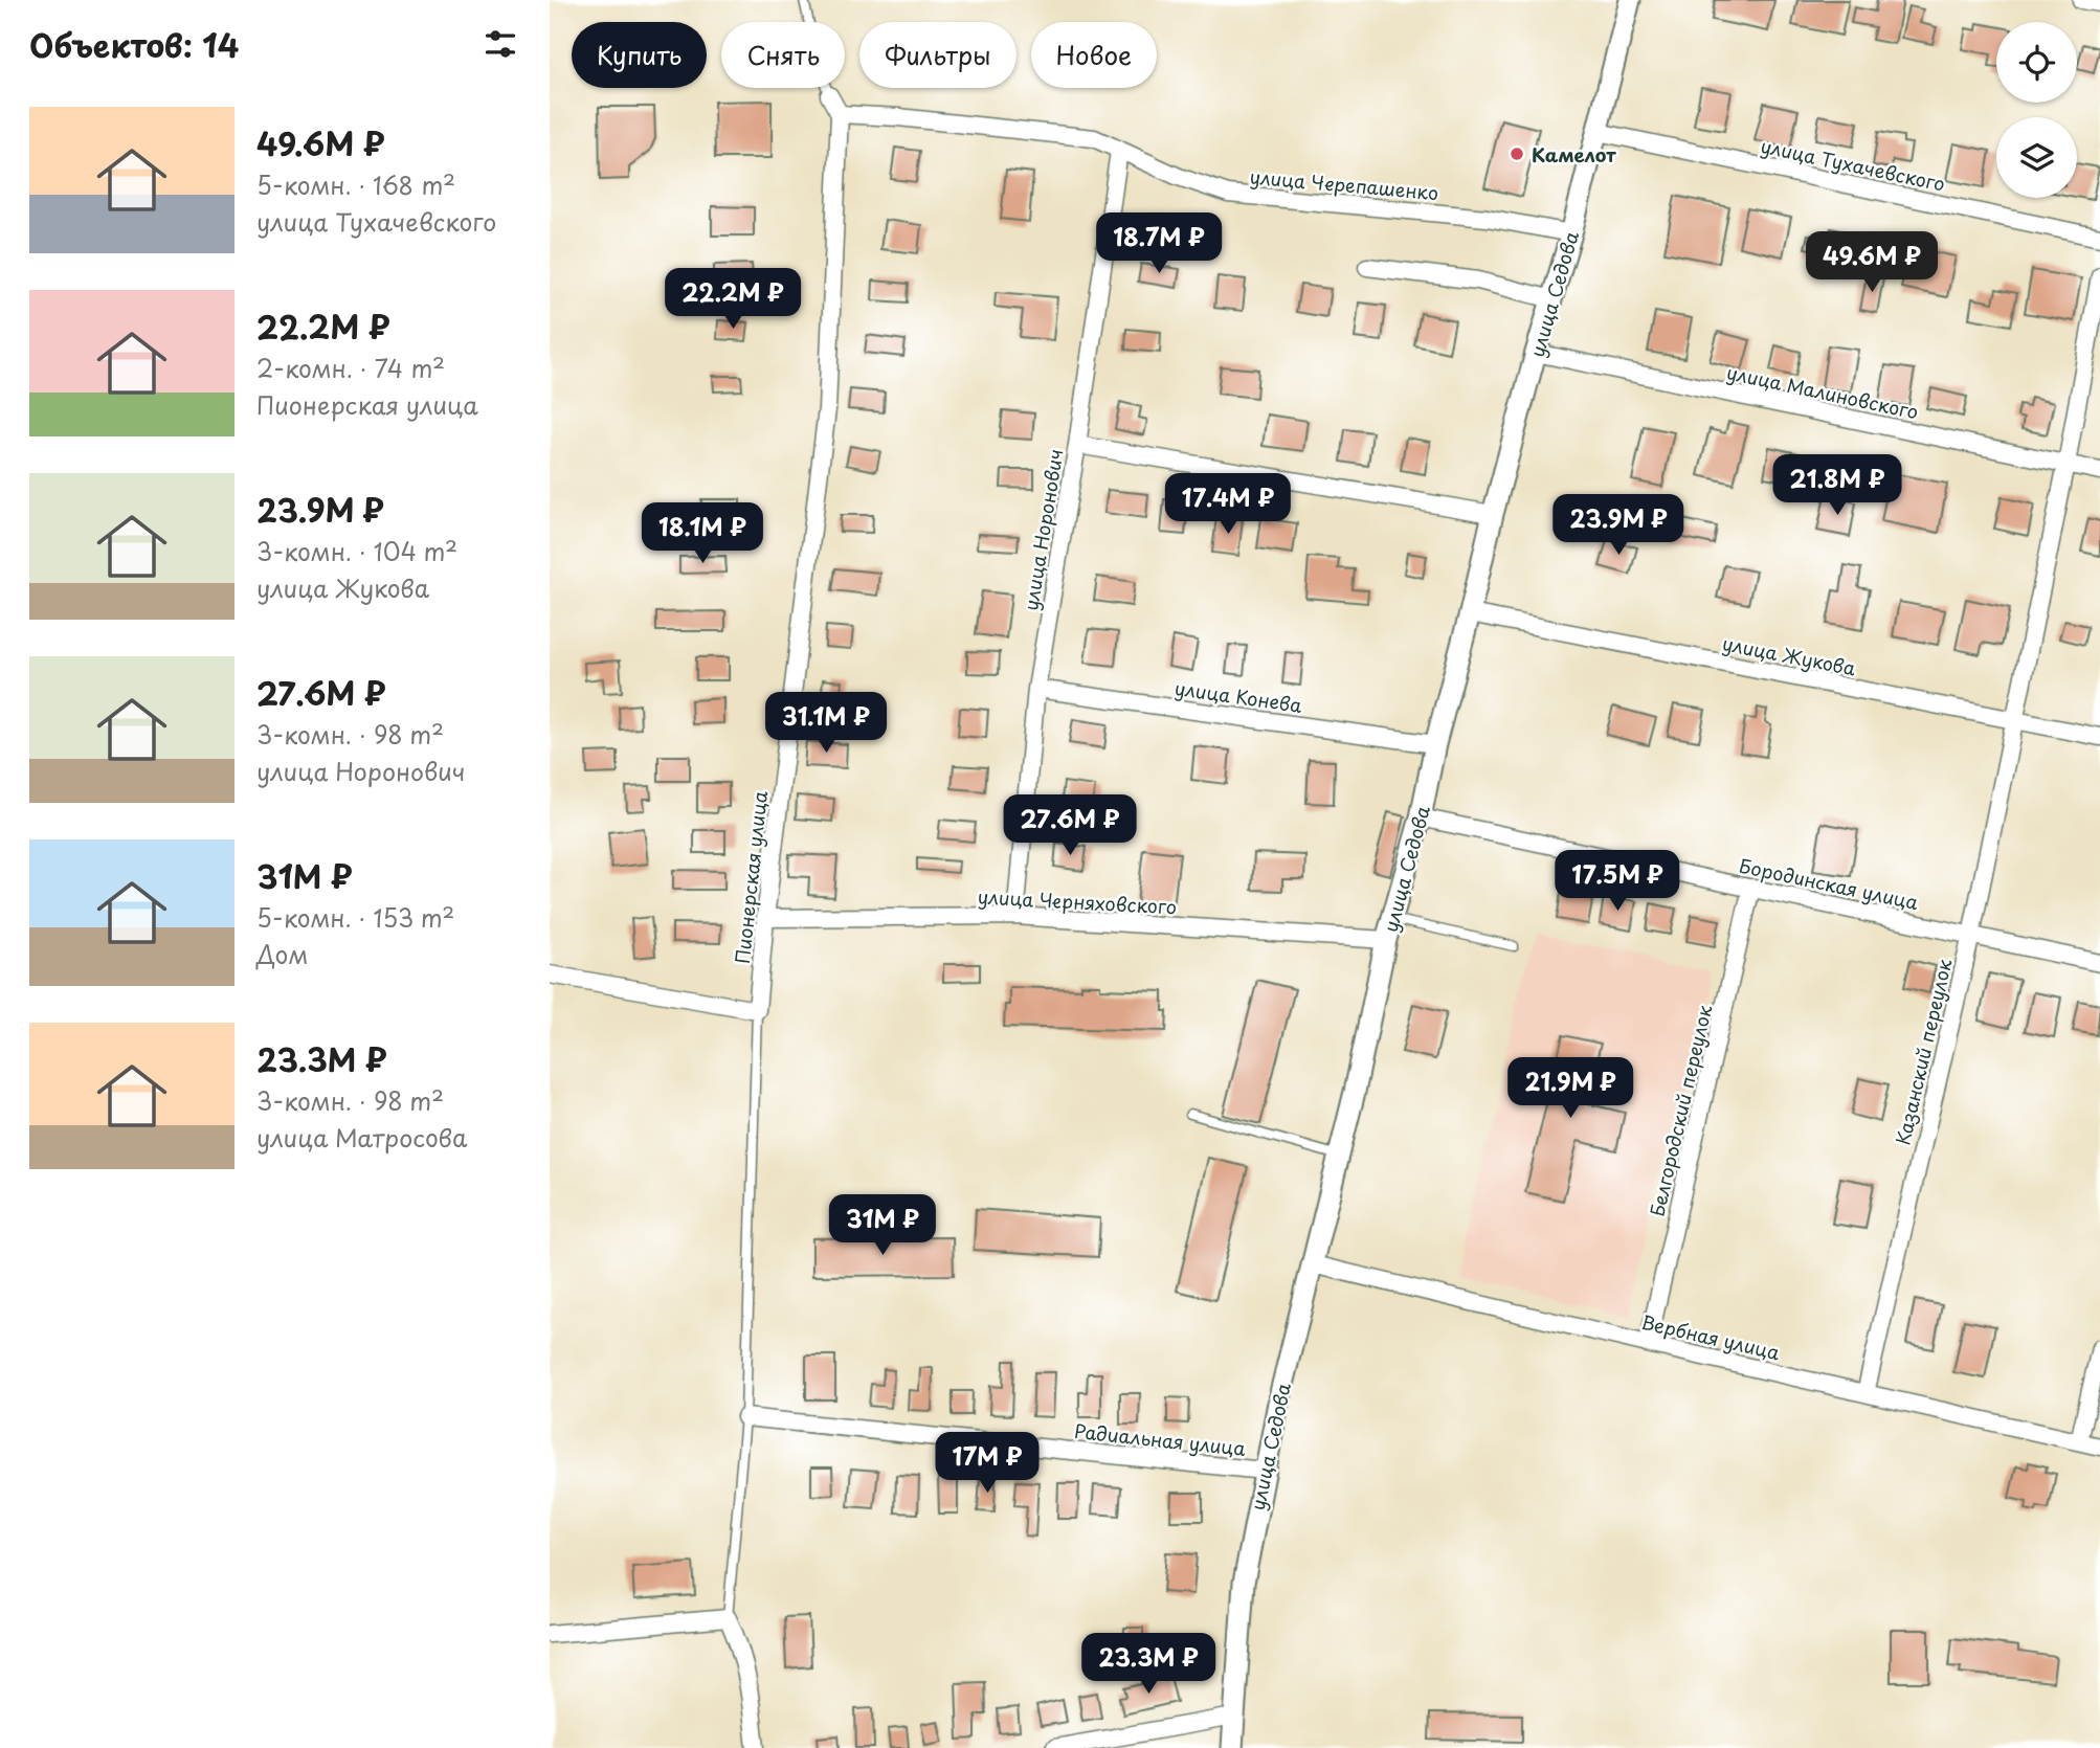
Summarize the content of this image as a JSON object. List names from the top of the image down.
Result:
{
  "streets": {
    "street": [
      "улица Тухачевского",
      "улица Черепашенко",
      "улица Седова",
      "улица Малиновского",
      "улица Норонович",
      "улица Жукова",
      "улица Конева",
      "Пионерская улица",
      "Бородинская улица",
      "улица Черняховского",
      "Казанский переулок",
      "Белгородский переулок",
      "Вербная улица",
      "Радиальная улица"
    ]
  },
  "crossings": [
    ["улица Тухачевского", "улица Седова"],
    ["улица Черепашенко", "улица Седова"],
    ["улица Черепашенко", "улица Норонович"],
    ["улица Черепашенко", "Пионерская улица"],
    ["улица Седова", "улица Малиновского"],
    ["улица Седова", "улица Жукова"],
    ["улица Седова", "улица Конева"],
    ["улица Седова", "Бородинская улица"],
    ["улица Седова", "улица Черняховского"],
    ["улица Седова", "Вербная улица"],
    ["улица Седова", "Радиальная улица"],
    ["улица Малиновского", "Казанский переулок"],
    ["улица Норонович", "улица Конева"],
    ["улица Норонович", "улица Черняховского"],
    ["улица Жукова", "Казанский переулок"],
    ["Пионерская улица", "улица Черняховского"],
    ["Бородинская улица", "Казанский переулок"],
    ["Бородинская улица", "Белгородский переулок"],
    ["Казанский переулок", "Вербная улица"],
    ["Белгородский переулок", "Вербная улица"]
  ],
  "places": ["Камелот"],
  "page": {
    "heading": "Объектов: 14",
    "chip": [
      "Купить",
      "Снять",
      "Фильтры",
      "Новое"
    ],
    "list": [
      {
        "name": "49.6M ₽",
        "note": "5-комн. · 168 m² · улица Тухачевского"
      },
      {
        "name": "22.2M ₽",
        "note": "2-комн. · 74 m² · Пионерская улица"
      },
      {
        "name": "23.9M ₽",
        "note": "3-комн. · 104 m² · улица Жукова"
      },
      {
        "name": "27.6M ₽",
        "note": "3-комн. · 98 m² · улица Норонович"
      },
      {
        "name": "31M ₽",
        "note": "5-комн. · 153 m² · Дом"
      },
      {
        "name": "23.3M ₽",
        "note": "3-комн. · 98 m² · улица Матросова"
      }
    ],
    "price": [
      "18.7M ₽",
      "49.6M ₽",
      "22.2M ₽",
      "21.8M ₽",
      "17.4M ₽",
      "23.9M ₽",
      "18.1M ₽",
      "31.1M ₽",
      "27.6M ₽",
      "17.5M ₽",
      "21.9M ₽",
      "31M ₽",
      "17M ₽",
      "23.3M ₽"
    ]
  }
}
